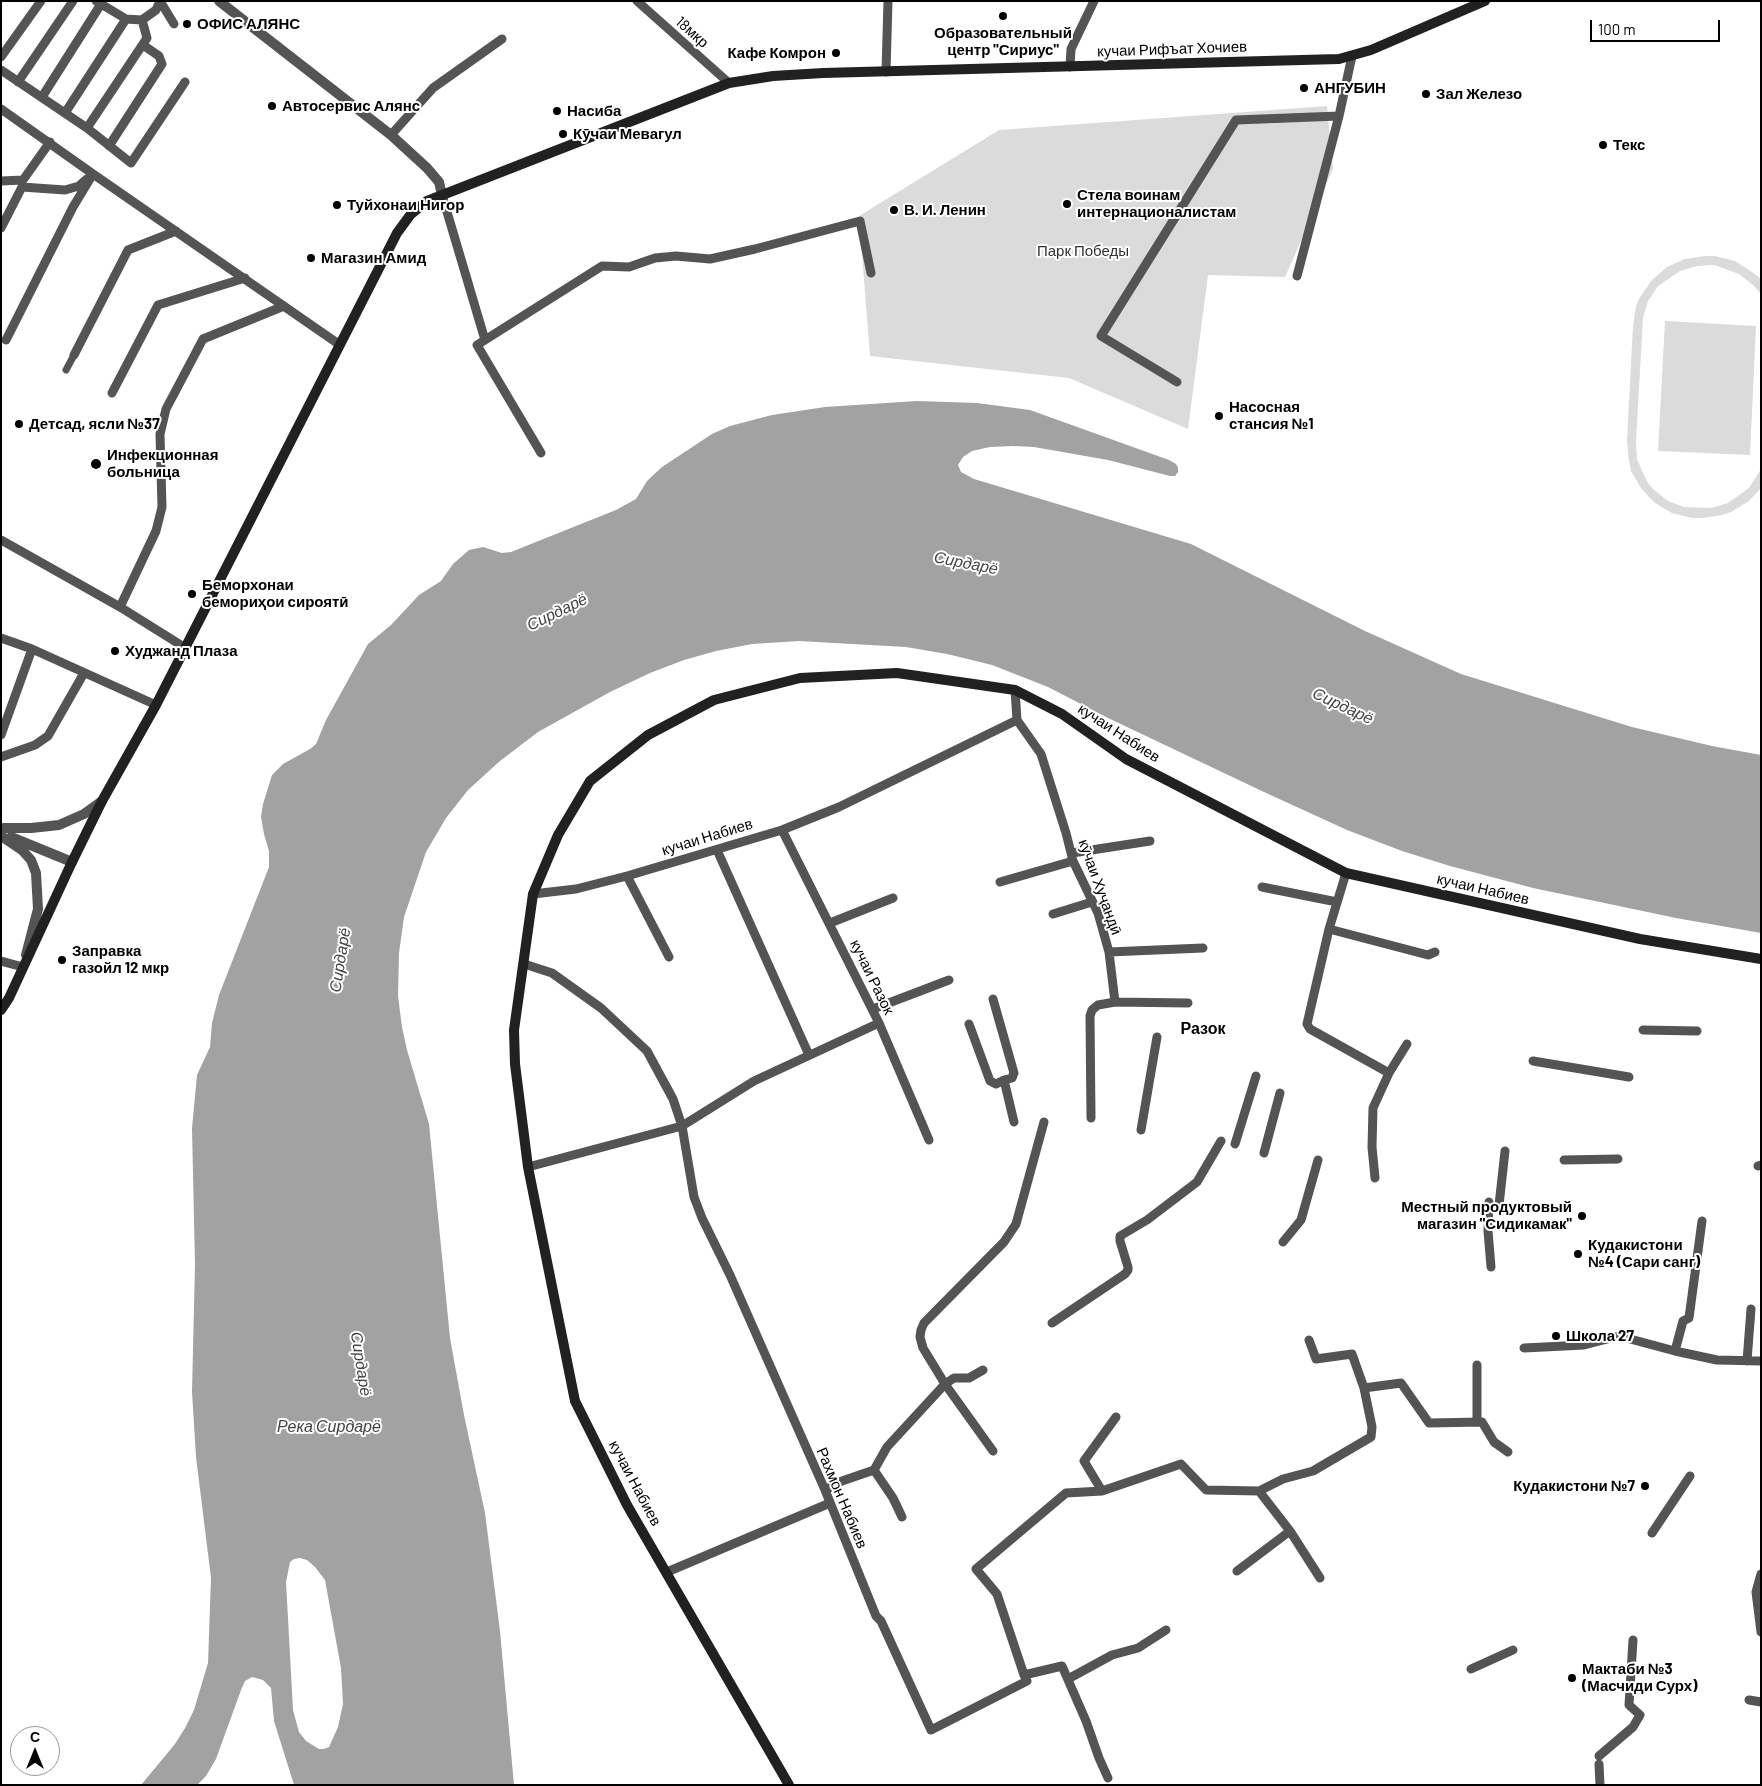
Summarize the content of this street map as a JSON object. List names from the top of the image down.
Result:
{
  "streets": {
    "main road": ["кучаи Рифъат Хочиев", "кучаи Набиев"],
    "street": [
      "18мкр",
      "кӯчаи Хуҷандӣ",
      "кучаи Разок",
      "Рахмон Набиев"
    ]
  },
  "crossings": [
    ["18мкр", "кучаи Рифъат Хочиев"],
    ["кучаи Набиев", "кӯчаи Хуҷандӣ"],
    ["кучаи Набиев", "кучаи Разок"]
  ],
  "districts": ["Разок"],
  "water": ["Сирдарё", "Река Сирдарё"],
  "parks": ["Парк Победы"],
  "places": [
    "Образовательный центр \"Сириус\"",
    "ОФИС АЛЯНС",
    "Кафе Комрон",
    "АНГУБИН",
    "Зал Железо",
    "Автосервис Алянс",
    "Насиба",
    "Кӯчаи Мевагул",
    "Текс",
    "Стела воинам интернационалистам",
    "Туйхонаи Нигор",
    "В. И. Ленин",
    "Магазин Амид",
    "Насосная стансия №1",
    "Детсад, ясли №37",
    "Инфекционная больница",
    "Беморхонаи бемориҳои сироятӣ",
    "Худжанд Плаза",
    "Заправка газойл 12 мкр",
    "Местный продуктовый магазин \"Сидикамак\"",
    "Кудакистони №4 (Сари санг)",
    "Школа 27",
    "Кудакистони №7",
    "Мактаби №3 (Масчиди Сурх)"
  ],
  "scale_bar": "100 m",
  "north": "top"
}
